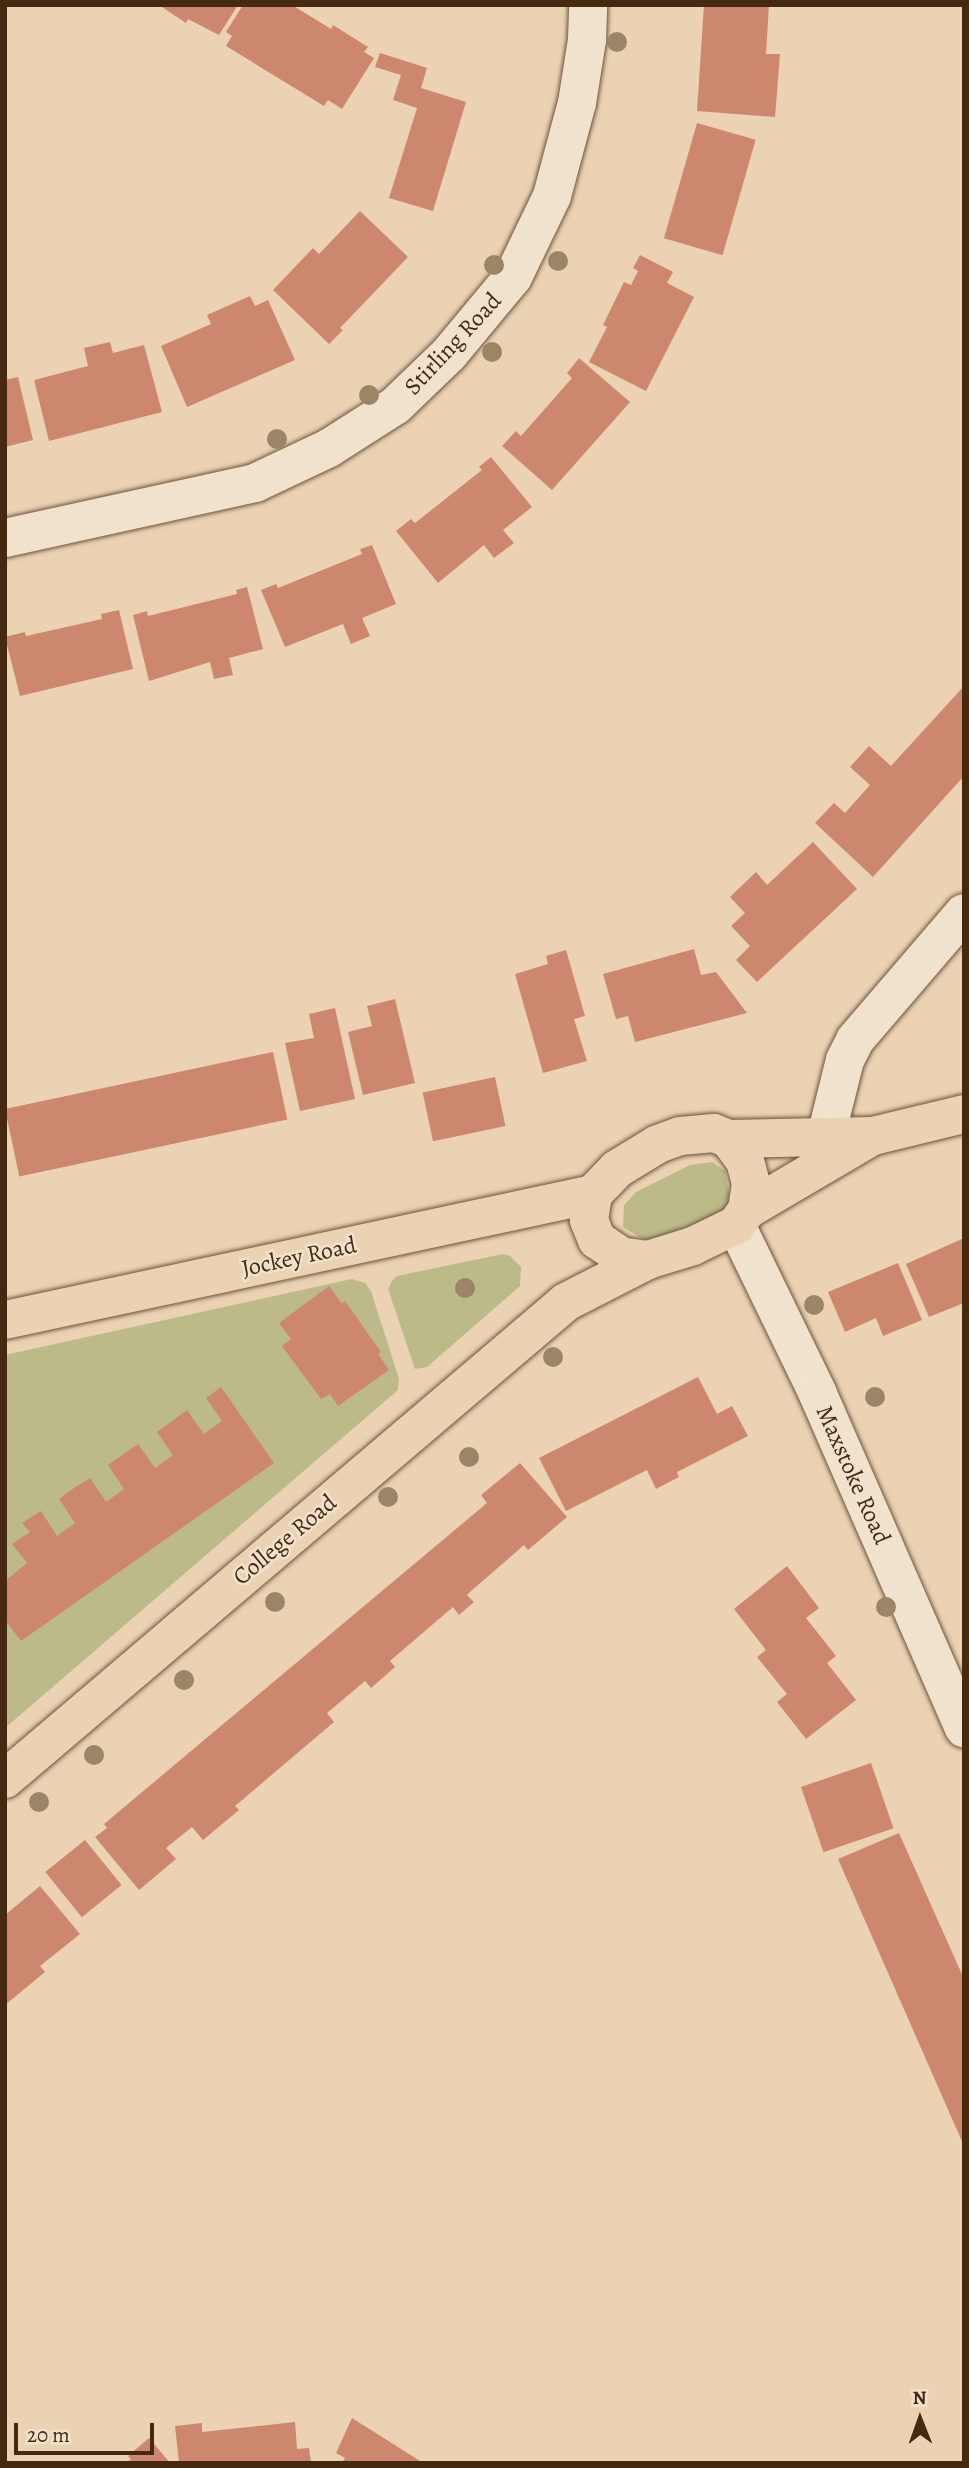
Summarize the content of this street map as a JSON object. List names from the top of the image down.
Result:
{
  "streets": {
    "main road": ["Jockey Road", "College Road"],
    "street": ["Stirling Road", "Maxstoke Road"]
  },
  "crossings": [
    ["Jockey Road", "Maxstoke Road"],
    ["Jockey Road", "College Road"],
    ["Maxstoke Road", "College Road"]
  ],
  "scale_bar": "20 m",
  "north": "top"
}
